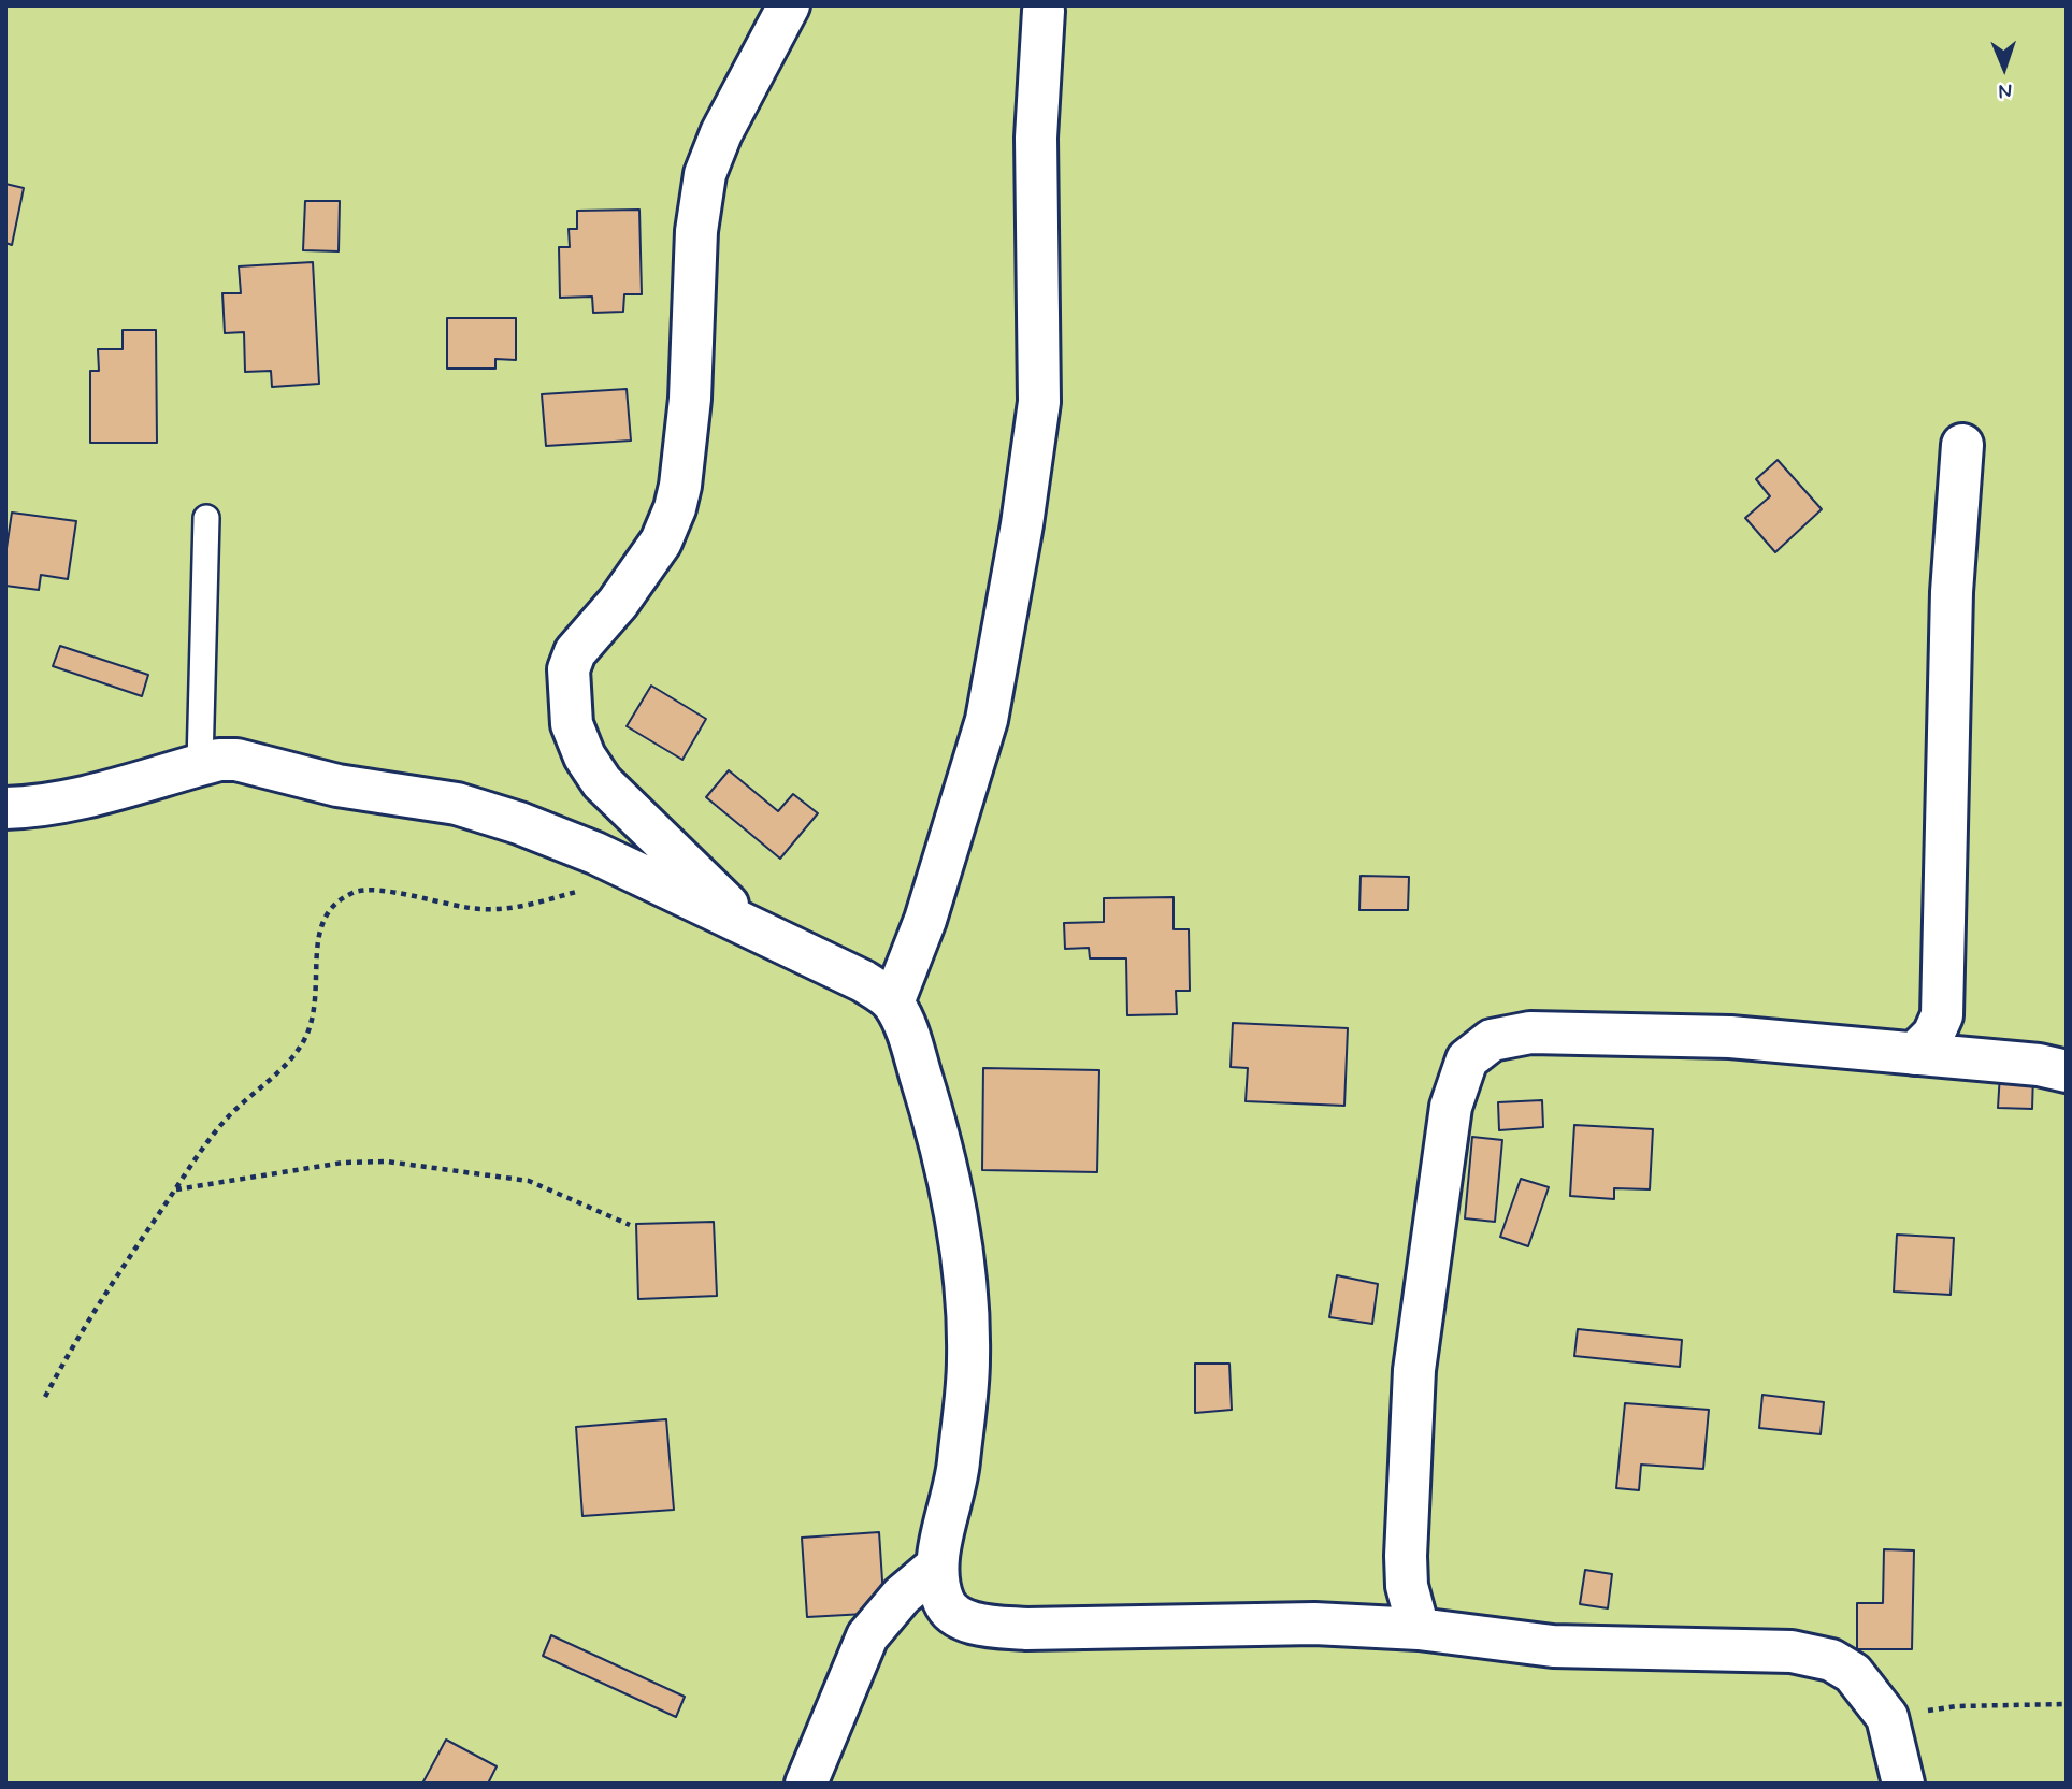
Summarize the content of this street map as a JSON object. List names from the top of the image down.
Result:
{
  "north": "bottom"
}
